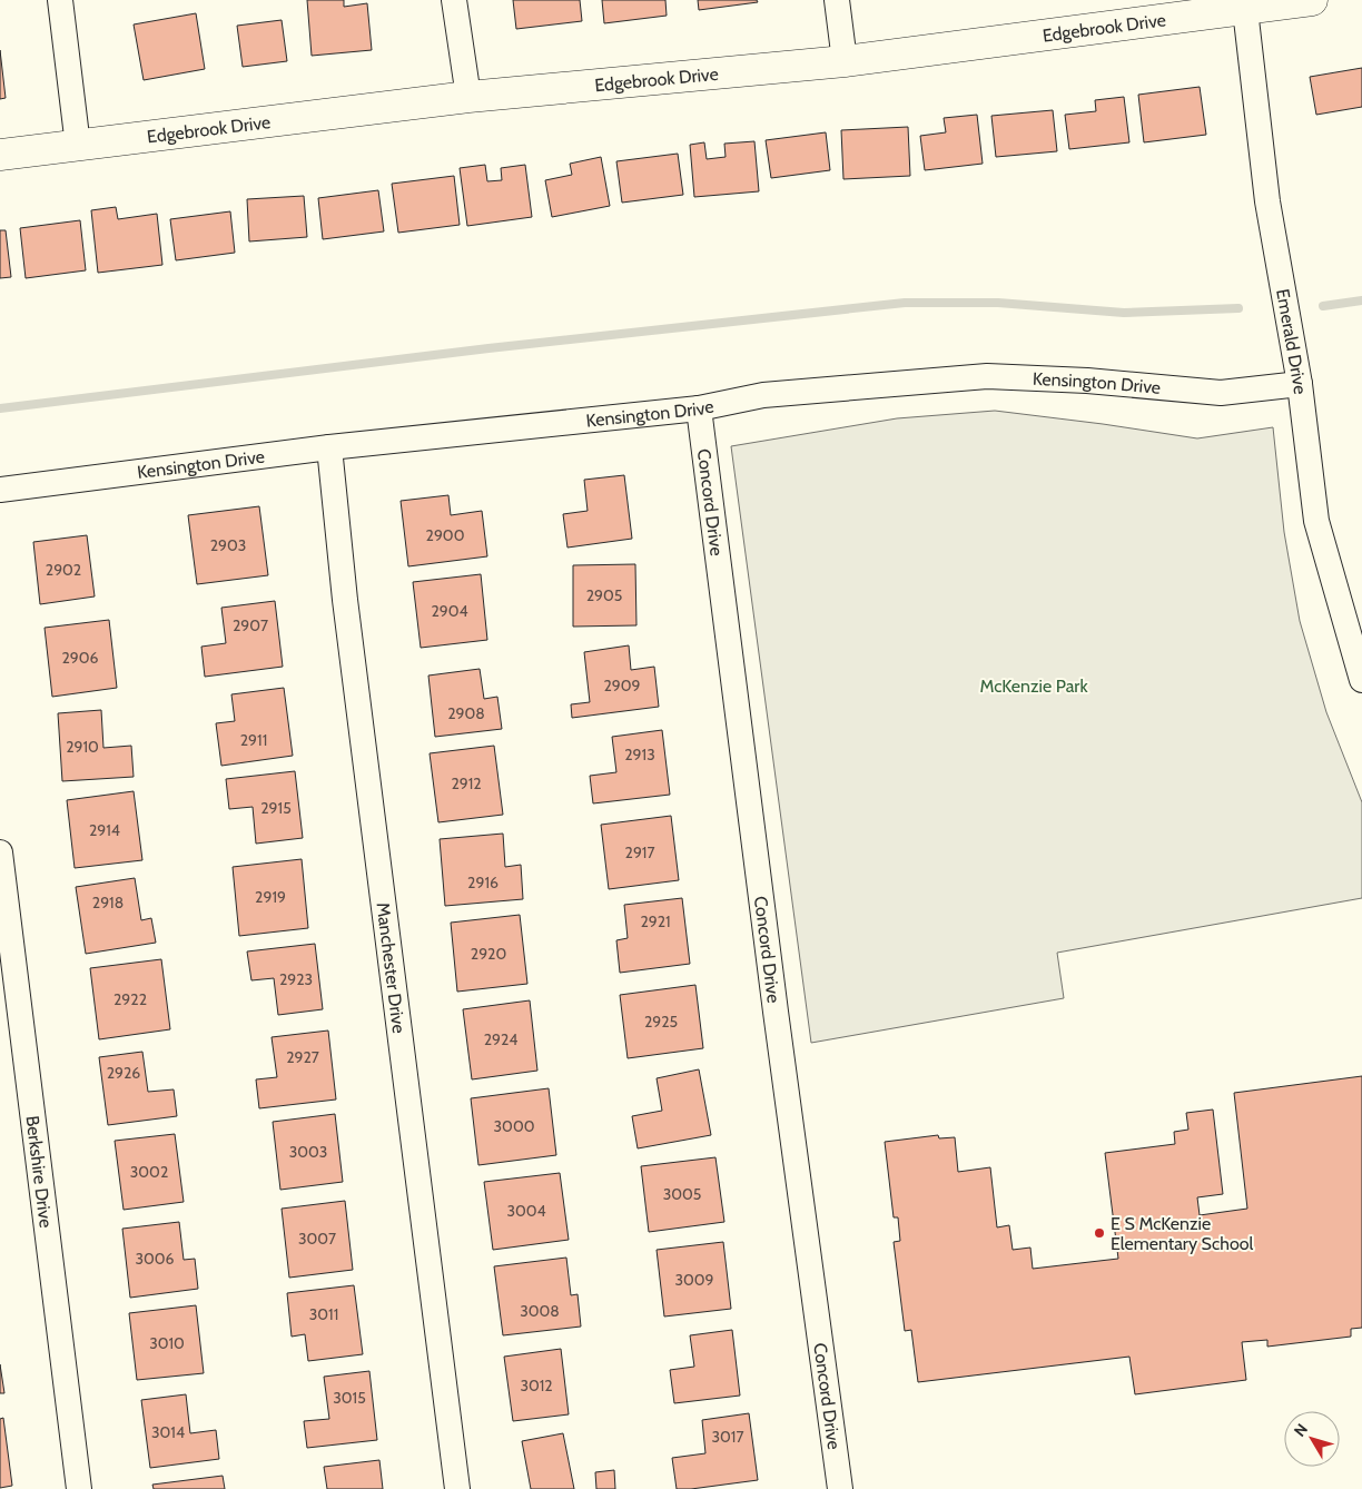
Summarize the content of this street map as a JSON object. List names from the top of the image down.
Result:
{
  "streets": {
    "street": [
      "Edgebrook Drive",
      "Emerald Drive",
      "Kensington Drive",
      "Concord Drive",
      "Manchester Drive",
      "Berkshire Drive"
    ]
  },
  "crossings": [
    ["Edgebrook Drive", "Emerald Drive"],
    ["Emerald Drive", "Kensington Drive"],
    ["Kensington Drive", "Concord Drive"],
    ["Kensington Drive", "Manchester Drive"]
  ],
  "parks": ["McKenzie Park"],
  "places": ["E S McKenzie Elementary School"],
  "house_numbers": [
    "2900",
    "2903",
    "2902",
    "2905",
    "2904",
    "2907",
    "2906",
    "2909",
    "2908",
    "2911",
    "2910",
    "2913",
    "2912",
    "2915",
    "2914",
    "2917",
    "2916",
    "2919",
    "2918",
    "2921",
    "2920",
    "2923",
    "2922",
    "2925",
    "2924",
    "2927",
    "2926",
    "3000",
    "3003",
    "3002",
    "3005",
    "3004",
    "3007",
    "3006",
    "3009",
    "3008",
    "3011",
    "3010",
    "3012",
    "3015",
    "3014",
    "3017"
  ],
  "north": "top left"
}
